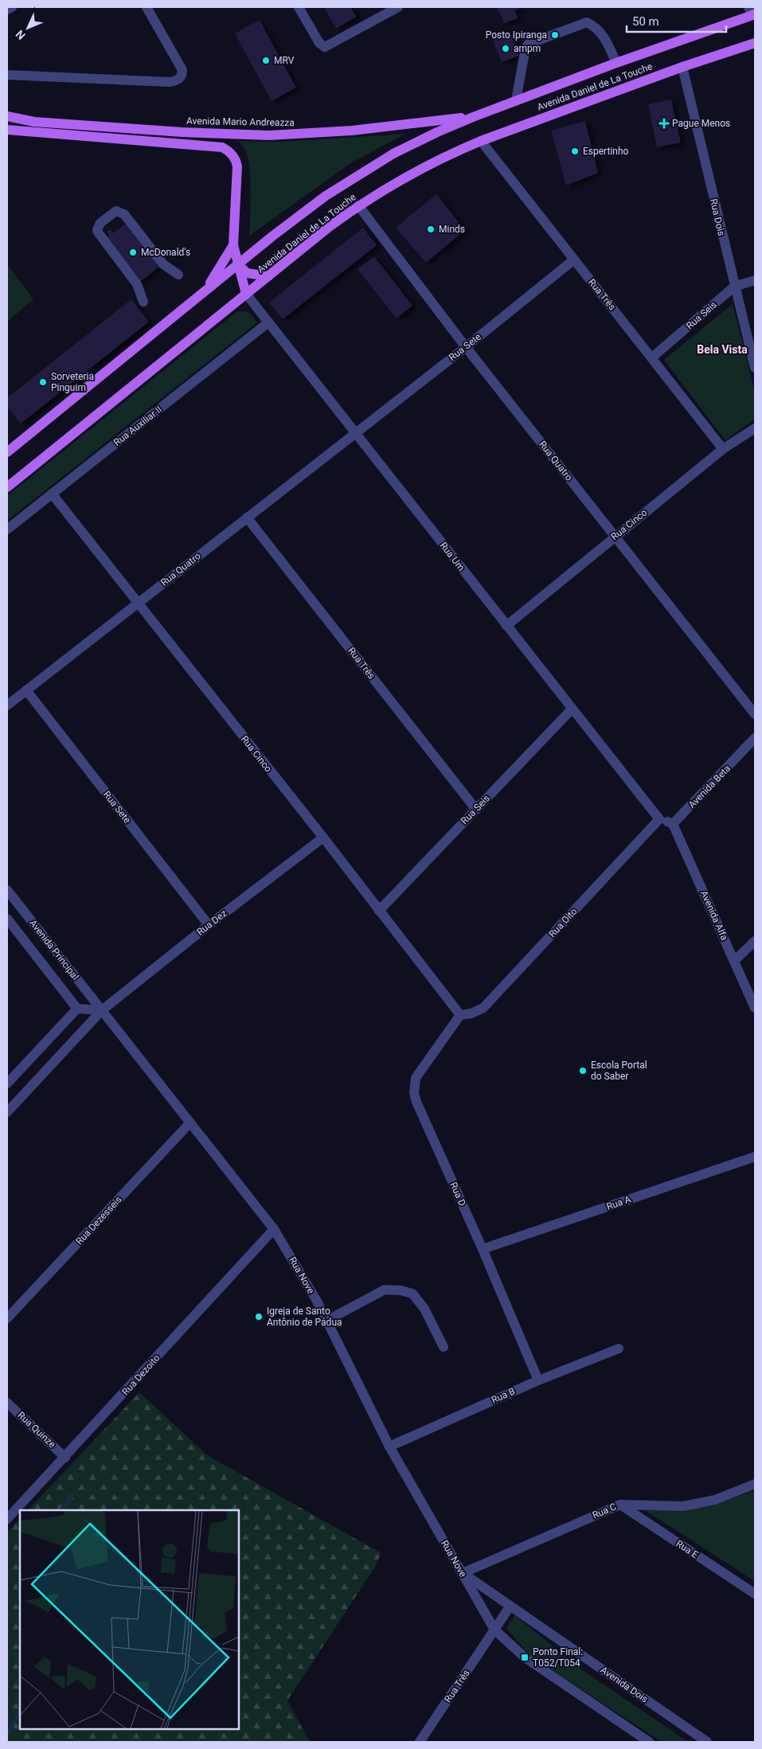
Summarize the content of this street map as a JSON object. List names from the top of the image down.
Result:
{
  "streets": {
    "main road": ["Avenida Daniel de La Touche", "Avenida Mario Andreazza"],
    "street": [
      "Rua Dois",
      "Rua Três",
      "Rua Seis",
      "Rua Sete",
      "Rua Auxiliar II",
      "Rua Quatro",
      "Rua Cinco",
      "Rua Um",
      "Avenida Beta",
      "Avenida Alfa",
      "Rua Dez",
      "Rua Oito",
      "Avenida Principal",
      "Rua D",
      "Rua A",
      "Rua Dezesseis",
      "Rua Nove",
      "Rua Dezoito",
      "Rua B",
      "Rua Quinze",
      "Rua C",
      "Rua E",
      "Avenida Dois"
    ]
  },
  "crossings": [
    ["Avenida Daniel de La Touche", "Avenida Mario Andreazza"],
    ["Avenida Daniel de La Touche", "Rua Dois"],
    ["Avenida Daniel de La Touche", "Rua Três"],
    ["Avenida Daniel de La Touche", "Rua Quatro"],
    ["Avenida Daniel de La Touche", "Rua Um"],
    ["Rua Dois", "Rua Seis"],
    ["Rua Três", "Rua Seis"],
    ["Rua Três", "Rua Sete"],
    ["Rua Três", "Rua Quatro"],
    ["Rua Três", "Rua Cinco"],
    ["Rua Três", "Rua Nove"],
    ["Rua Três", "Avenida Dois"],
    ["Rua Seis", "Rua Cinco"],
    ["Rua Seis", "Rua Um"],
    ["Rua Sete", "Rua Quatro"],
    ["Rua Sete", "Rua Um"],
    ["Rua Sete", "Rua Dez"],
    ["Rua Auxiliar II", "Rua Cinco"],
    ["Rua Auxiliar II", "Rua Um"],
    ["Rua Quatro", "Rua Cinco"],
    ["Rua Quatro", "Rua Um"],
    ["Rua Cinco", "Rua Um"],
    ["Rua Cinco", "Rua Dez"],
    ["Rua Cinco", "Rua Oito"],
    ["Rua Cinco", "Rua D"],
    ["Rua Um", "Rua Oito"],
    ["Avenida Beta", "Avenida Alfa"],
    ["Rua Dez", "Avenida Principal"],
    ["Rua Dez", "Rua Nove"],
    ["Rua Oito", "Rua D"],
    ["Avenida Principal", "Rua Nove"],
    ["Rua D", "Rua A"],
    ["Rua D", "Rua B"],
    ["Rua Dezesseis", "Rua Nove"],
    ["Rua Nove", "Rua Dezoito"],
    ["Rua Nove", "Rua B"],
    ["Rua Nove", "Rua C"],
    ["Rua Nove", "Avenida Dois"],
    ["Rua Dezoito", "Rua Quinze"],
    ["Rua C", "Rua E"],
    ["Rua C", "Avenida Dois"]
  ],
  "districts": ["Bela Vista"],
  "places": {
    "other": [
      "Posto Ipiranga",
      "ampm",
      "MRV",
      "Espertinho",
      "Minds",
      "McDonald's",
      "Sorveteria Pinguim",
      "Escola Portal do Saber",
      "Igreja de Santo Antônio de Pádua"
    ],
    "health": ["Pague Menos"],
    "transit": ["Ponto Final: T052/T054"]
  },
  "scale_bar": "50 m",
  "north": "bottom left"
}
